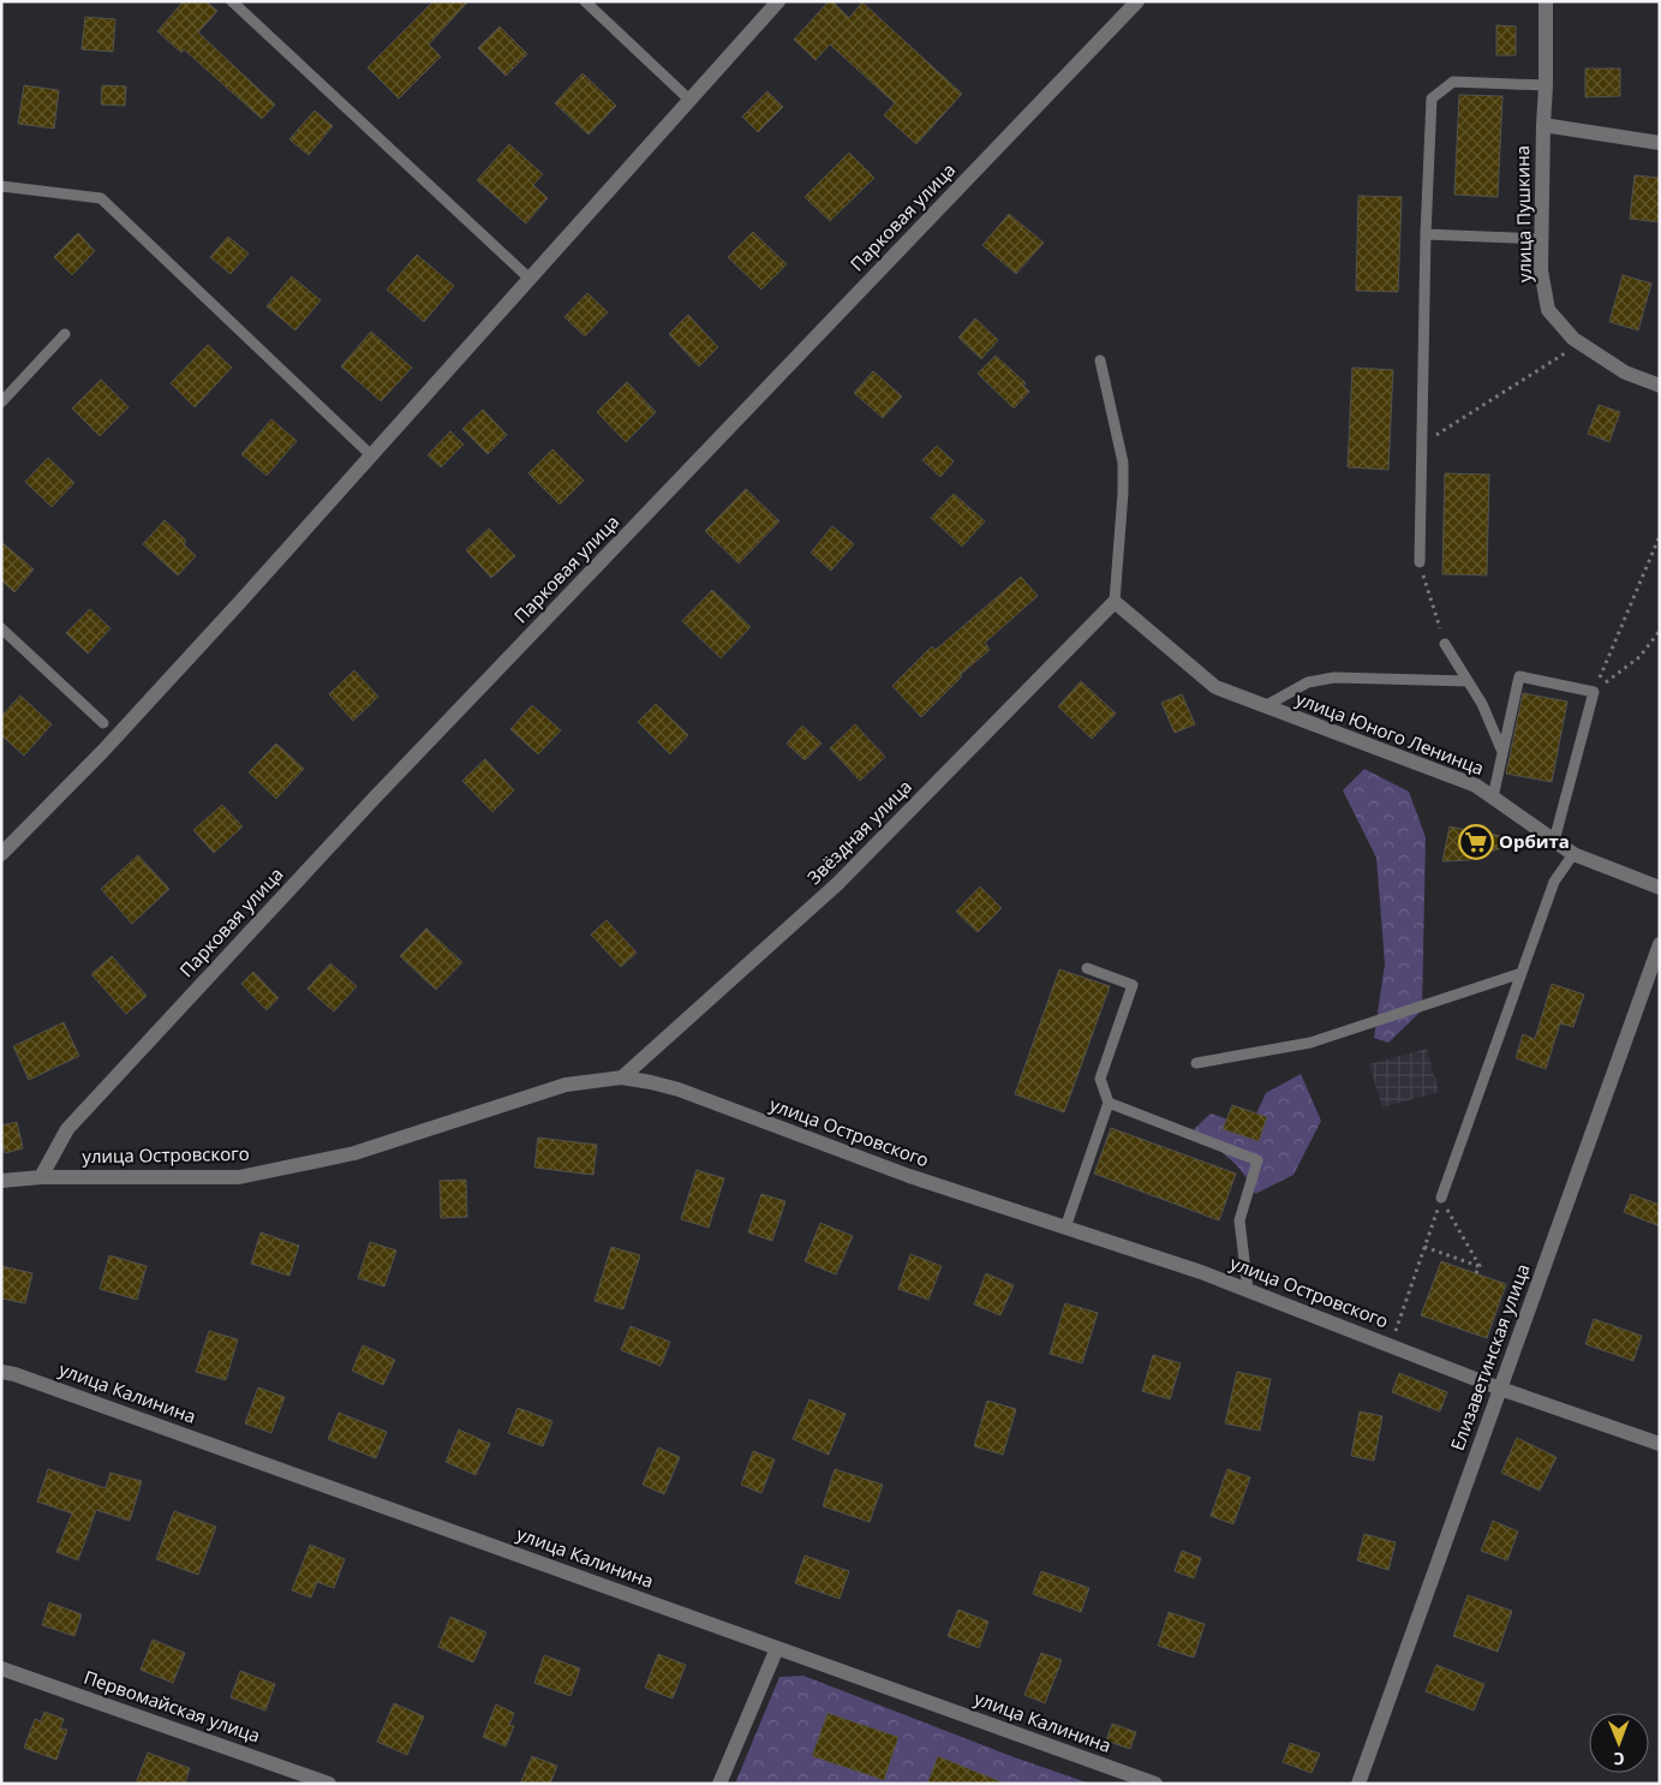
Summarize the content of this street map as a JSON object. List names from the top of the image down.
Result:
{
  "streets": {
    "street": [
      "улица Пушкина",
      "Парковая улица",
      "улица Юного Ленинца",
      "Звёздная улица",
      "улица Островского",
      "Елизаветинская улица",
      "улица Калинина",
      "Первомайская улица"
    ]
  },
  "crossings": [
    ["Парковая улица", "улица Островского"],
    ["улица Юного Ленинца", "Звёздная улица"],
    ["Звёздная улица", "улица Островского"],
    ["улица Островского", "Елизаветинская улица"]
  ],
  "places": {
    "supermarket": ["Орбита"]
  },
  "north": "bottom"
}
